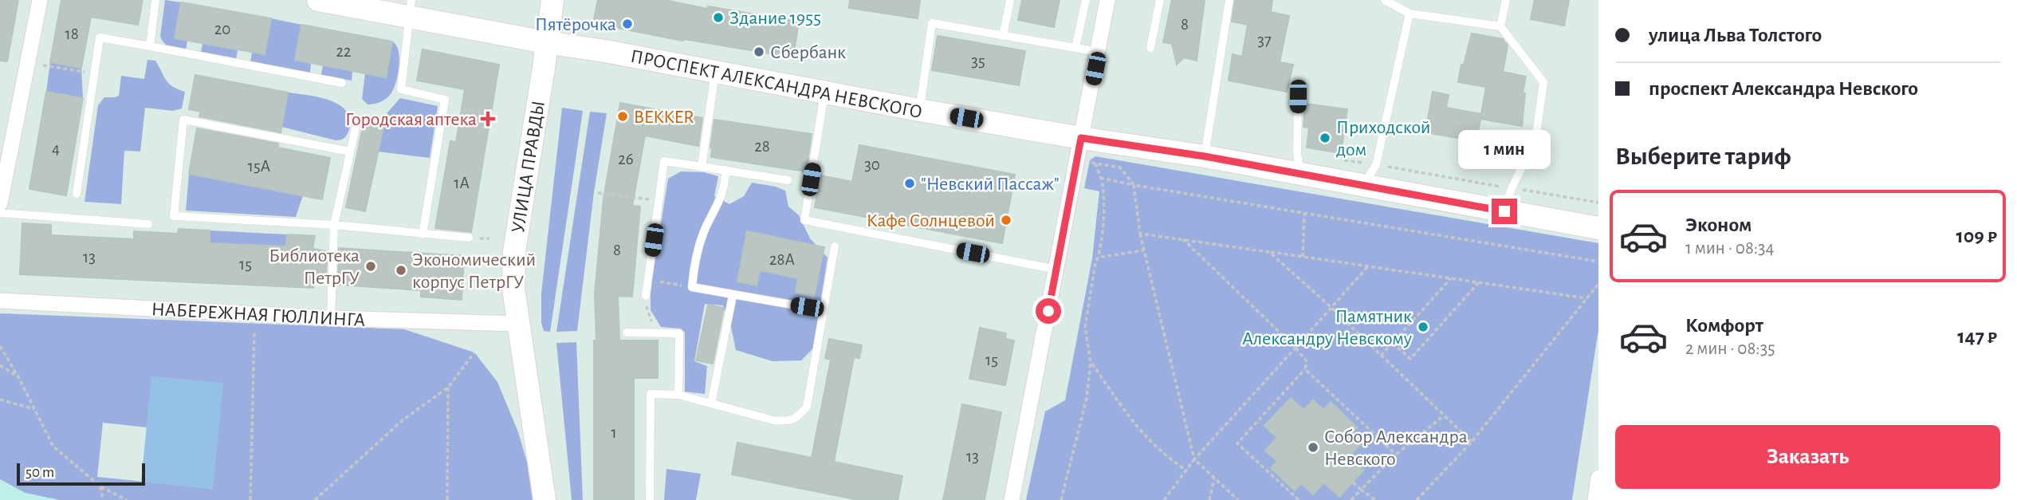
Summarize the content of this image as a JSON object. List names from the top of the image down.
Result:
{
  "streets": {
    "main road": ["ПРОСПЕКТ АЛЕКСАНДРА НЕВСКОГО", "УЛИЦА ПРАВДЫ"],
    "street": ["НАБЕРЕЖНАЯ ГЮЛЛИНГА"]
  },
  "crossings": [
    ["ПРОСПЕКТ АЛЕКСАНДРА НЕВСКОГО", "УЛИЦА ПРАВДЫ"],
    ["УЛИЦА ПРАВДЫ", "НАБЕРЕЖНАЯ ГЮЛЛИНГА"]
  ],
  "places": {
    "other": [
      "Здание 1955",
      "Пятёрочка",
      "Сбербанк",
      "BEKKER",
      "Приходской дом",
      "\"Невский Пассаж\"",
      "Кафе Солнцевой",
      "Библиотека ПетрГУ",
      "Экономический корпус ПетрГУ",
      "Памятник Александру Невскому",
      "Собор Александра Невского"
    ],
    "health": ["Городская аптека"]
  },
  "house_numbers": [
    "8",
    "20",
    "18",
    "37",
    "22",
    "35",
    "28",
    "4",
    "26",
    "30",
    "15А",
    "1А",
    "8",
    "13",
    "28А",
    "15",
    "15",
    "1",
    "13"
  ],
  "scale_bar": "50 m",
  "page": {
    "banner": ["улица Льва Толстого", "проспект Александра Невского"],
    "heading": "Выберите тариф",
    "bubble": "1 мин",
    "list": [
      {
        "name": "Эконом",
        "note": "1 мин · 08:34",
        "value": "109 ₽"
      },
      {
        "name": "Комфорт",
        "note": "2 мин · 08:35",
        "value": "147 ₽"
      }
    ],
    "buttons": "Заказать",
    "scale": "50 m"
  }
}
